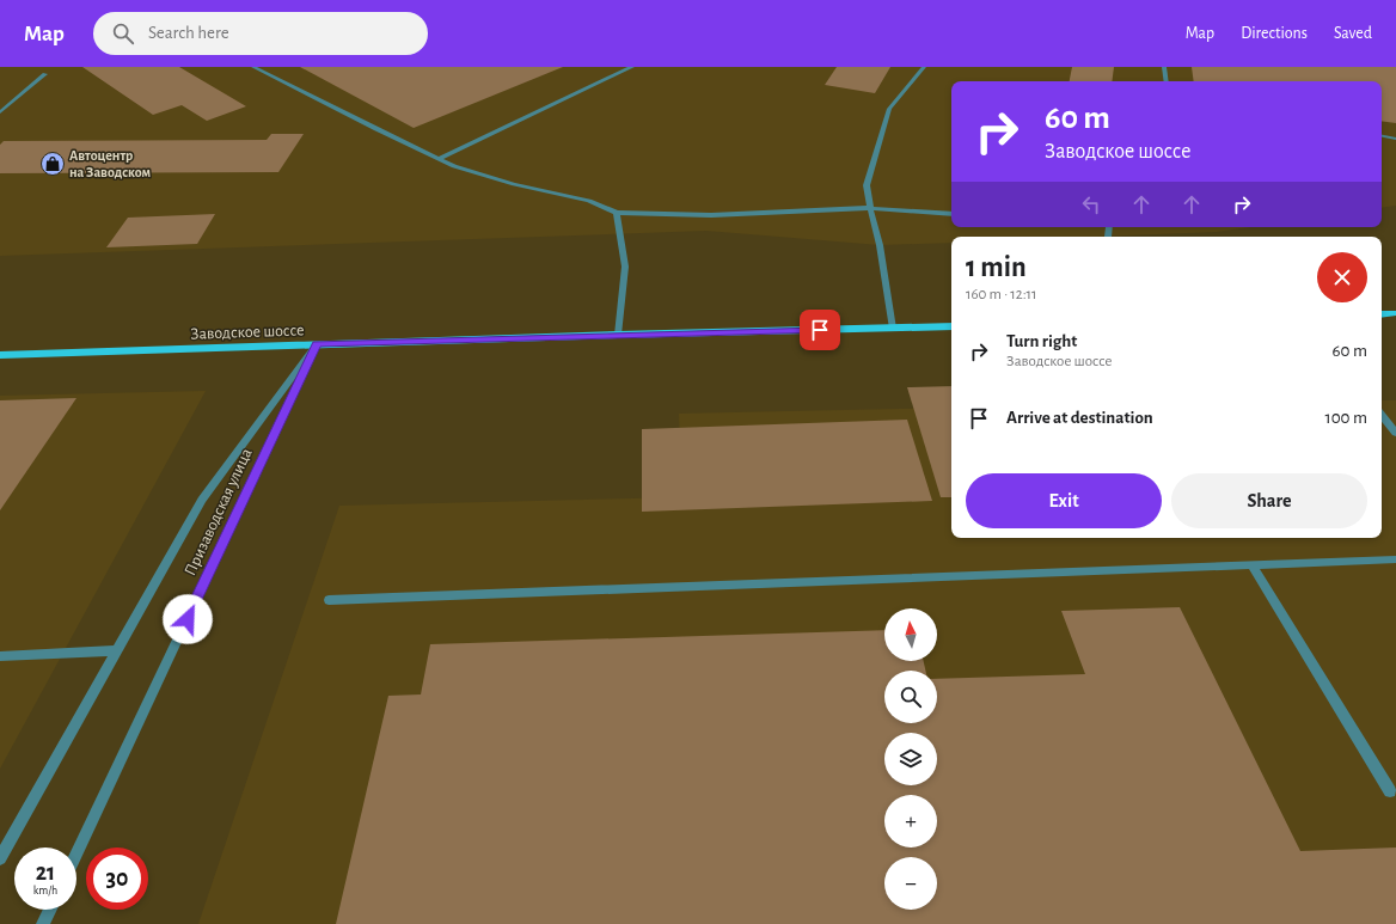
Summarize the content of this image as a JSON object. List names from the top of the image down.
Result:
{
  "streets": {
    "main road": ["Заводское шоссе"],
    "street": ["Призаводская улица"]
  },
  "crossings": [
    ["Заводское шоссе", "Призаводская улица"]
  ],
  "places": {
    "shop": ["Автоцентр на Заводском"]
  },
  "north": "top",
  "page": {
    "header": "Map",
    "search": "Search here",
    "nav": ["Map", "Directions", "Saved"],
    "turn": ["60 m", "Заводское шоссе"],
    "heading": ["1 min", "160 m · 12:11"],
    "list": [
      {
        "name": "Turn right",
        "note": "Заводское шоссе",
        "value": "60 m"
      },
      {
        "name": "Arrive at destination",
        "value": "100 m"
      }
    ],
    "buttons": ["Exit", "Share"],
    "map_buttons": ["+", "−"],
    "speed": "21 km/h",
    "limit": "30"
  }
}
